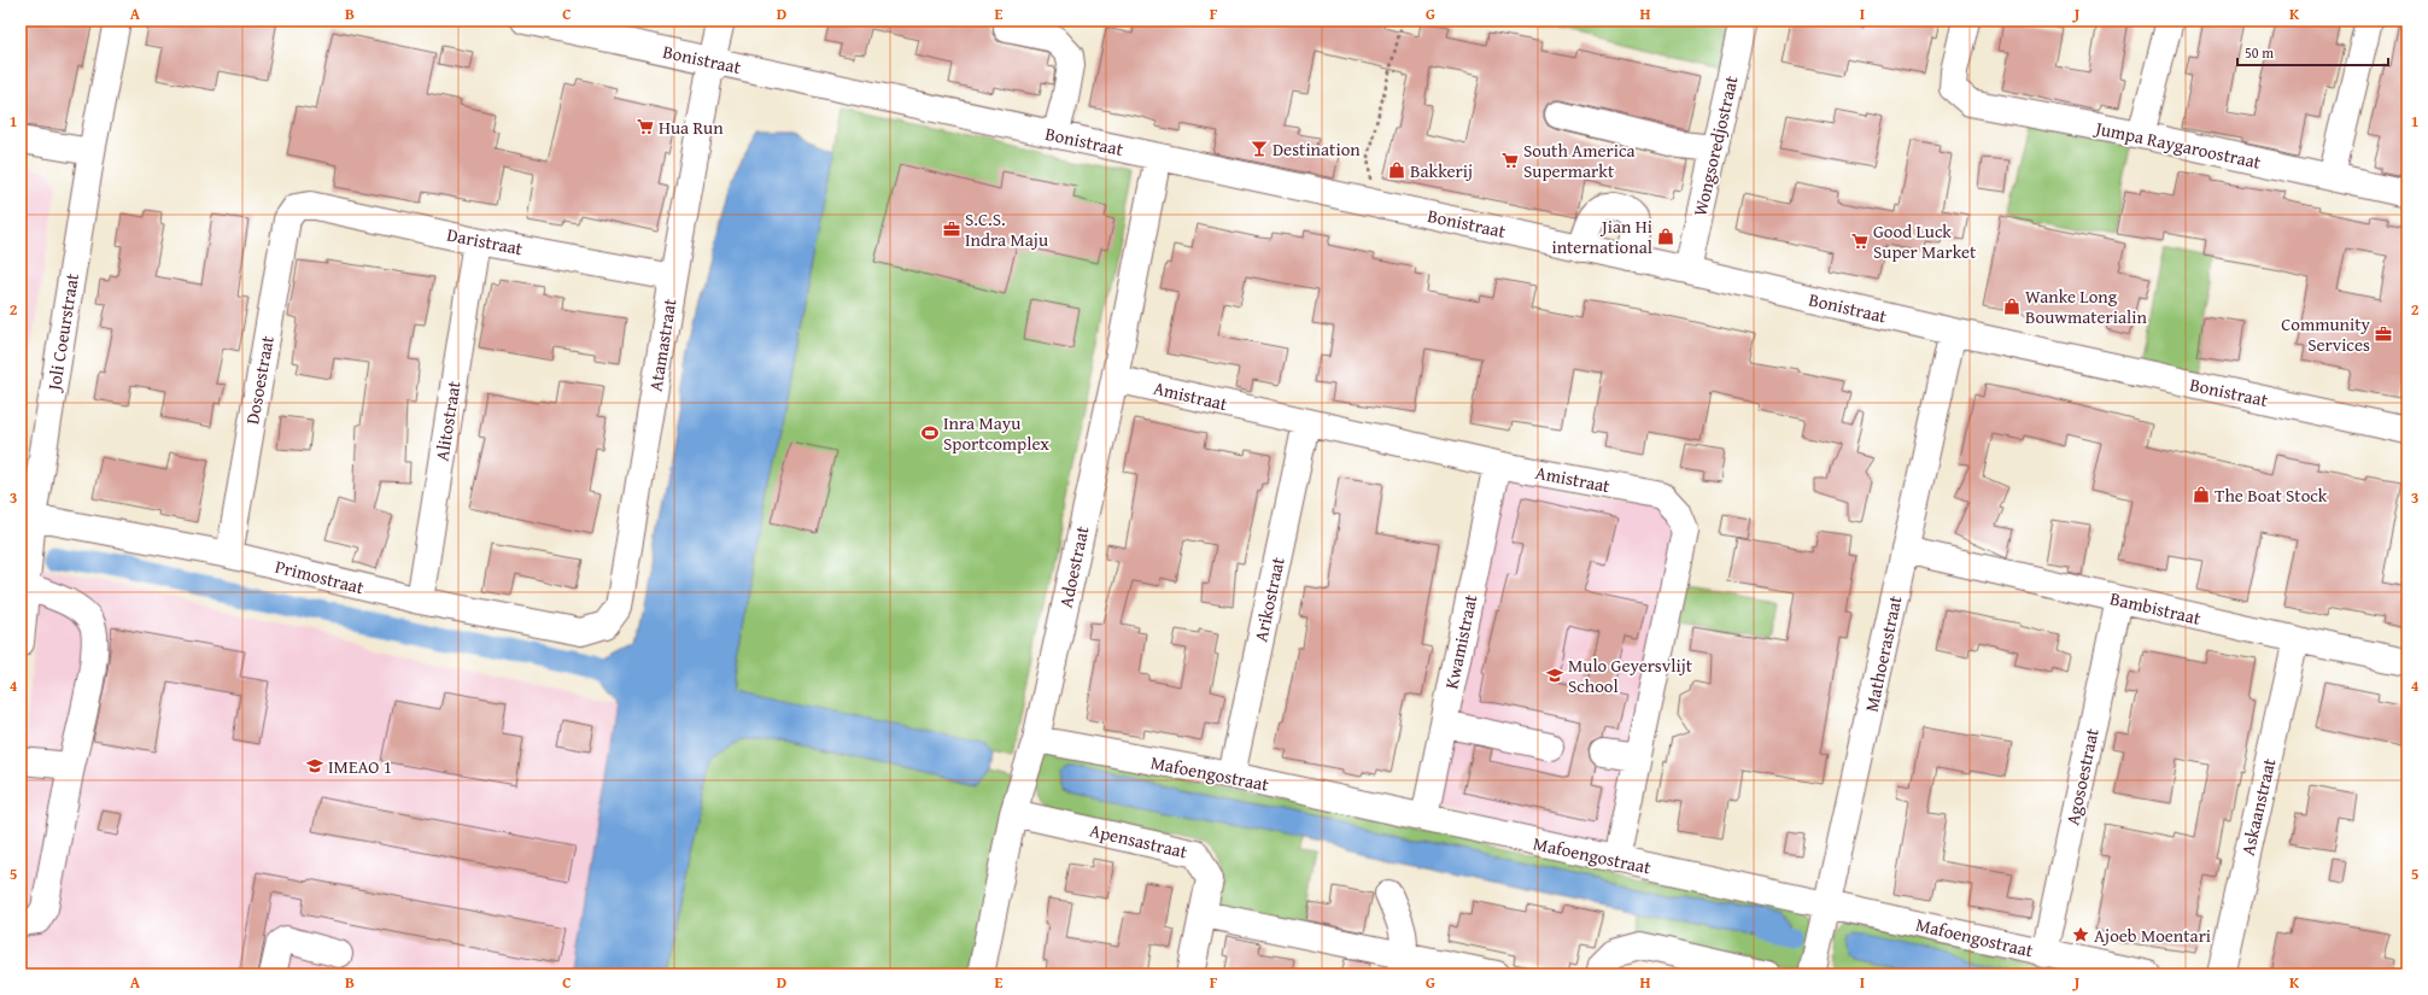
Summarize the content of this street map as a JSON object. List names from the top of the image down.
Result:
{
  "streets": {
    "street": [
      "Bonistraat",
      "Jumpa Raygaroostraat",
      "Wongsoredjostraat",
      "Daristraat",
      "Joli Coeurstraat",
      "Atamastraat",
      "Dosoestraat",
      "Amistraat",
      "Alitostraat",
      "Adoestraat",
      "Primostraat",
      "Arikostraat",
      "Bambistraat",
      "Kwamistraat",
      "Mathoerastraat",
      "Mafoengostraat",
      "Agosoestraat",
      "Askaanstraat",
      "Apensastraat"
    ]
  },
  "crossings": [
    ["Bonistraat", "Wongsoredjostraat"],
    ["Bonistraat", "Atamastraat"],
    ["Bonistraat", "Adoestraat"],
    ["Bonistraat", "Mathoerastraat"],
    ["Daristraat", "Atamastraat"],
    ["Daristraat", "Dosoestraat"],
    ["Daristraat", "Alitostraat"],
    ["Joli Coeurstraat", "Primostraat"],
    ["Atamastraat", "Primostraat"],
    ["Dosoestraat", "Primostraat"],
    ["Amistraat", "Adoestraat"],
    ["Amistraat", "Arikostraat"],
    ["Amistraat", "Kwamistraat"],
    ["Amistraat", "Mafoengostraat"],
    ["Alitostraat", "Primostraat"],
    ["Adoestraat", "Mafoengostraat"],
    ["Adoestraat", "Apensastraat"],
    ["Arikostraat", "Mafoengostraat"],
    ["Bambistraat", "Mathoerastraat"],
    ["Bambistraat", "Agosoestraat"],
    ["Bambistraat", "Askaanstraat"],
    ["Kwamistraat", "Mafoengostraat"],
    ["Mathoerastraat", "Mafoengostraat"],
    ["Mafoengostraat", "Agosoestraat"]
  ],
  "places": {
    "supermarket": ["Hua Run", "South America Supermarkt", "Good Luck Super Market"],
    "bar": ["Destination"],
    "shop": [
      "Bakkerij",
      "Jian Hi international",
      "Wanke Long Bouwmaterialin",
      "The Boat Stock"
    ],
    "office": ["S.C.S. Indra Maju", "Community Services"],
    "sports": ["Inra Mayu Sportcomplex"],
    "school or university": ["Mulo Geyersvlijt School", "IMEAO 1"],
    "place": ["Ajoeb Moentari"]
  },
  "scale_bar": "50 m",
  "grid": {
    "columns": [
      "A",
      "B",
      "C",
      "D",
      "E",
      "F",
      "G",
      "H",
      "I",
      "J",
      "K"
    ],
    "rows": [
      "1",
      "2",
      "3",
      "4",
      "5"
    ]
  }
}
